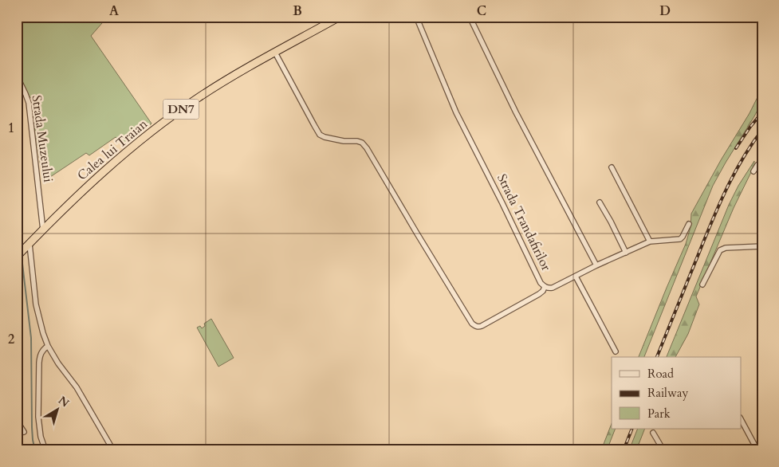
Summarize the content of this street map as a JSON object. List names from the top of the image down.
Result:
{
  "streets": {
    "highway": ["DN7", "Calea lui Traian"],
    "street": ["Strada Muzeului", "Strada Trandafirilor"]
  },
  "crossings": [
    ["Strada Muzeului", "Calea lui Traian"]
  ],
  "legend": ["Road", "Railway", "Park"],
  "north": "top right",
  "grid": {
    "columns": [
      "A",
      "B",
      "C",
      "D"
    ],
    "rows": ["1", "2"]
  }
}
